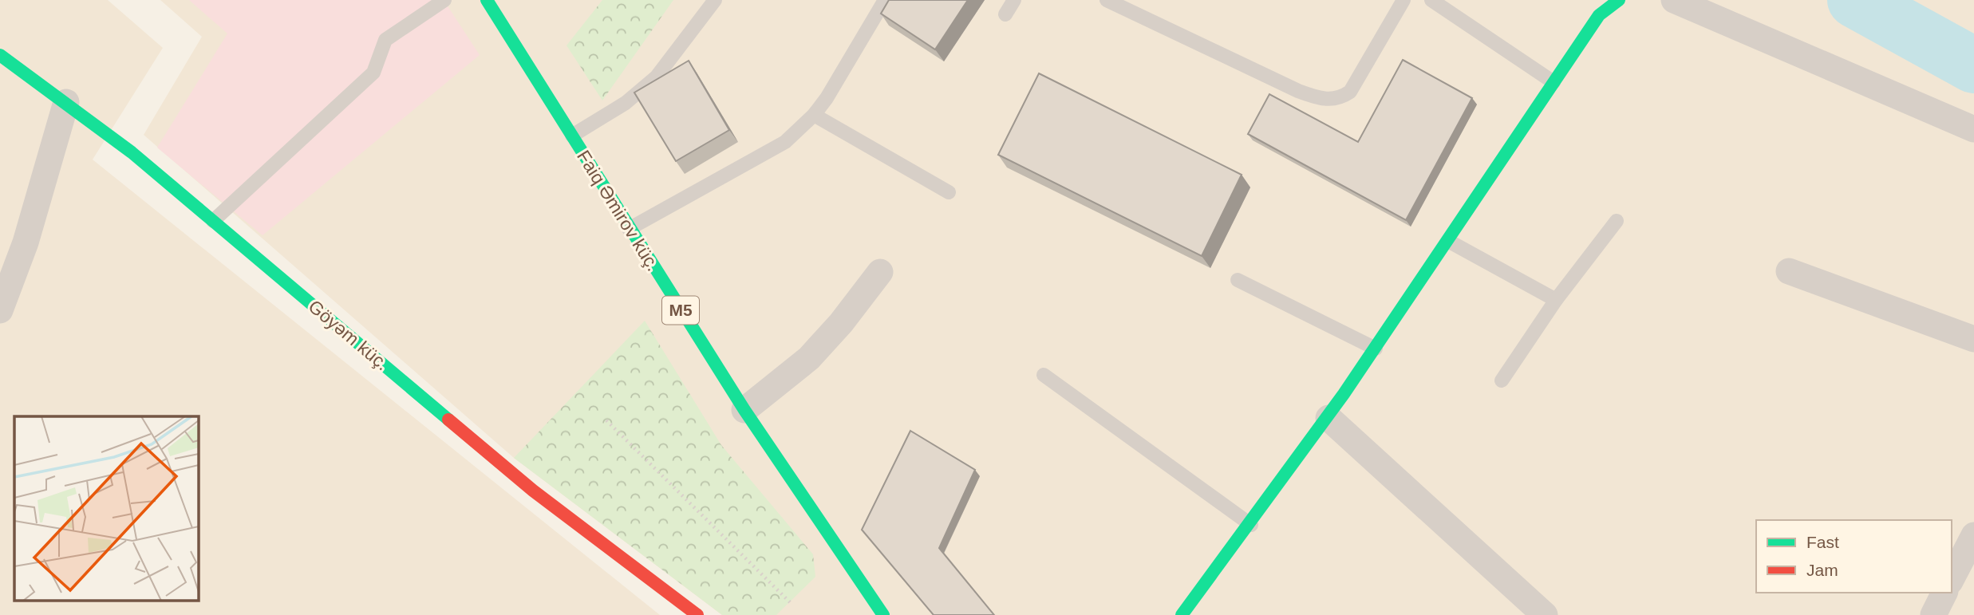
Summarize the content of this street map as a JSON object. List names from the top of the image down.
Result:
{
  "streets": {
    "main road": ["Faiq Əmirov küç.", "M5", "Göyəm küç."]
  },
  "legend": ["Fast", "Jam"]
}
